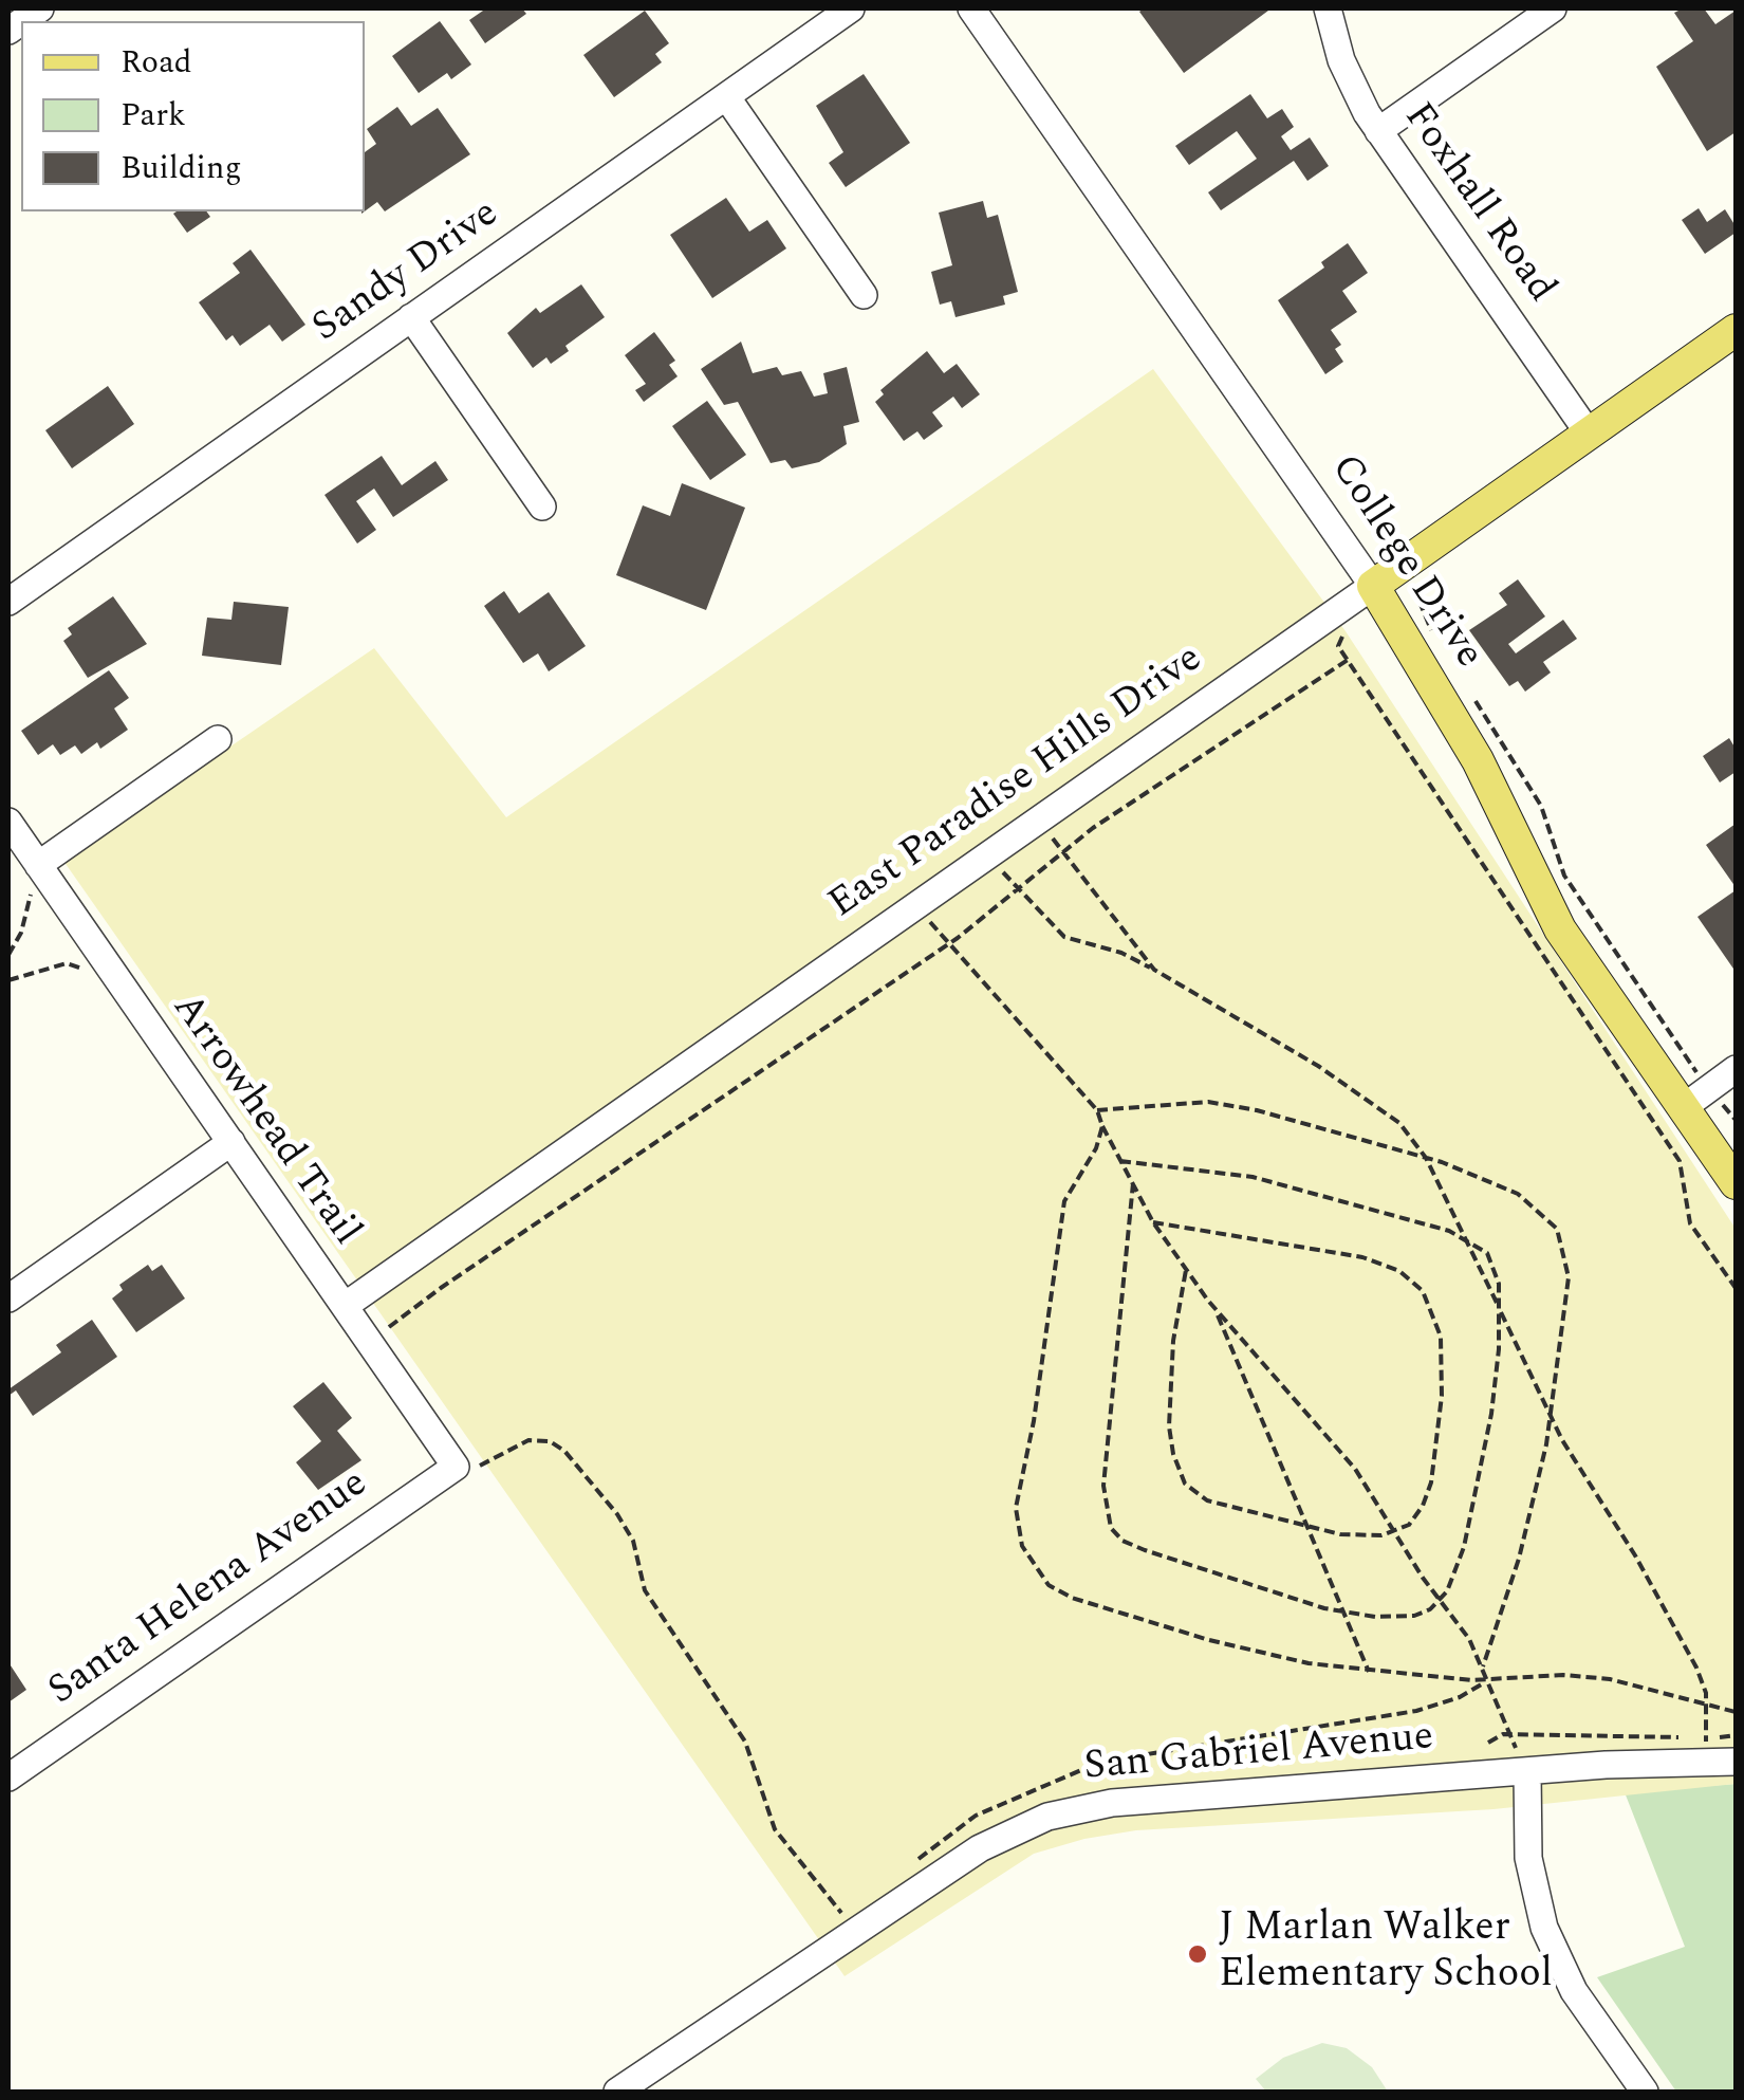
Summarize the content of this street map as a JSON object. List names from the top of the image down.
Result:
{
  "streets": {
    "main road": ["College Drive", "East Paradise Hills Drive"],
    "street": [
      "Foxhall Road",
      "Sandy Drive",
      "Arrowhead Trail",
      "Santa Helena Avenue",
      "San Gabriel Avenue"
    ]
  },
  "crossings": [
    ["Foxhall Road", "East Paradise Hills Drive"],
    ["College Drive", "East Paradise Hills Drive"],
    ["East Paradise Hills Drive", "Arrowhead Trail"],
    ["Arrowhead Trail", "Santa Helena Avenue"]
  ],
  "places": ["J Marlan Walker Elementary School"],
  "legend": ["Road", "Park", "Building"]
}
